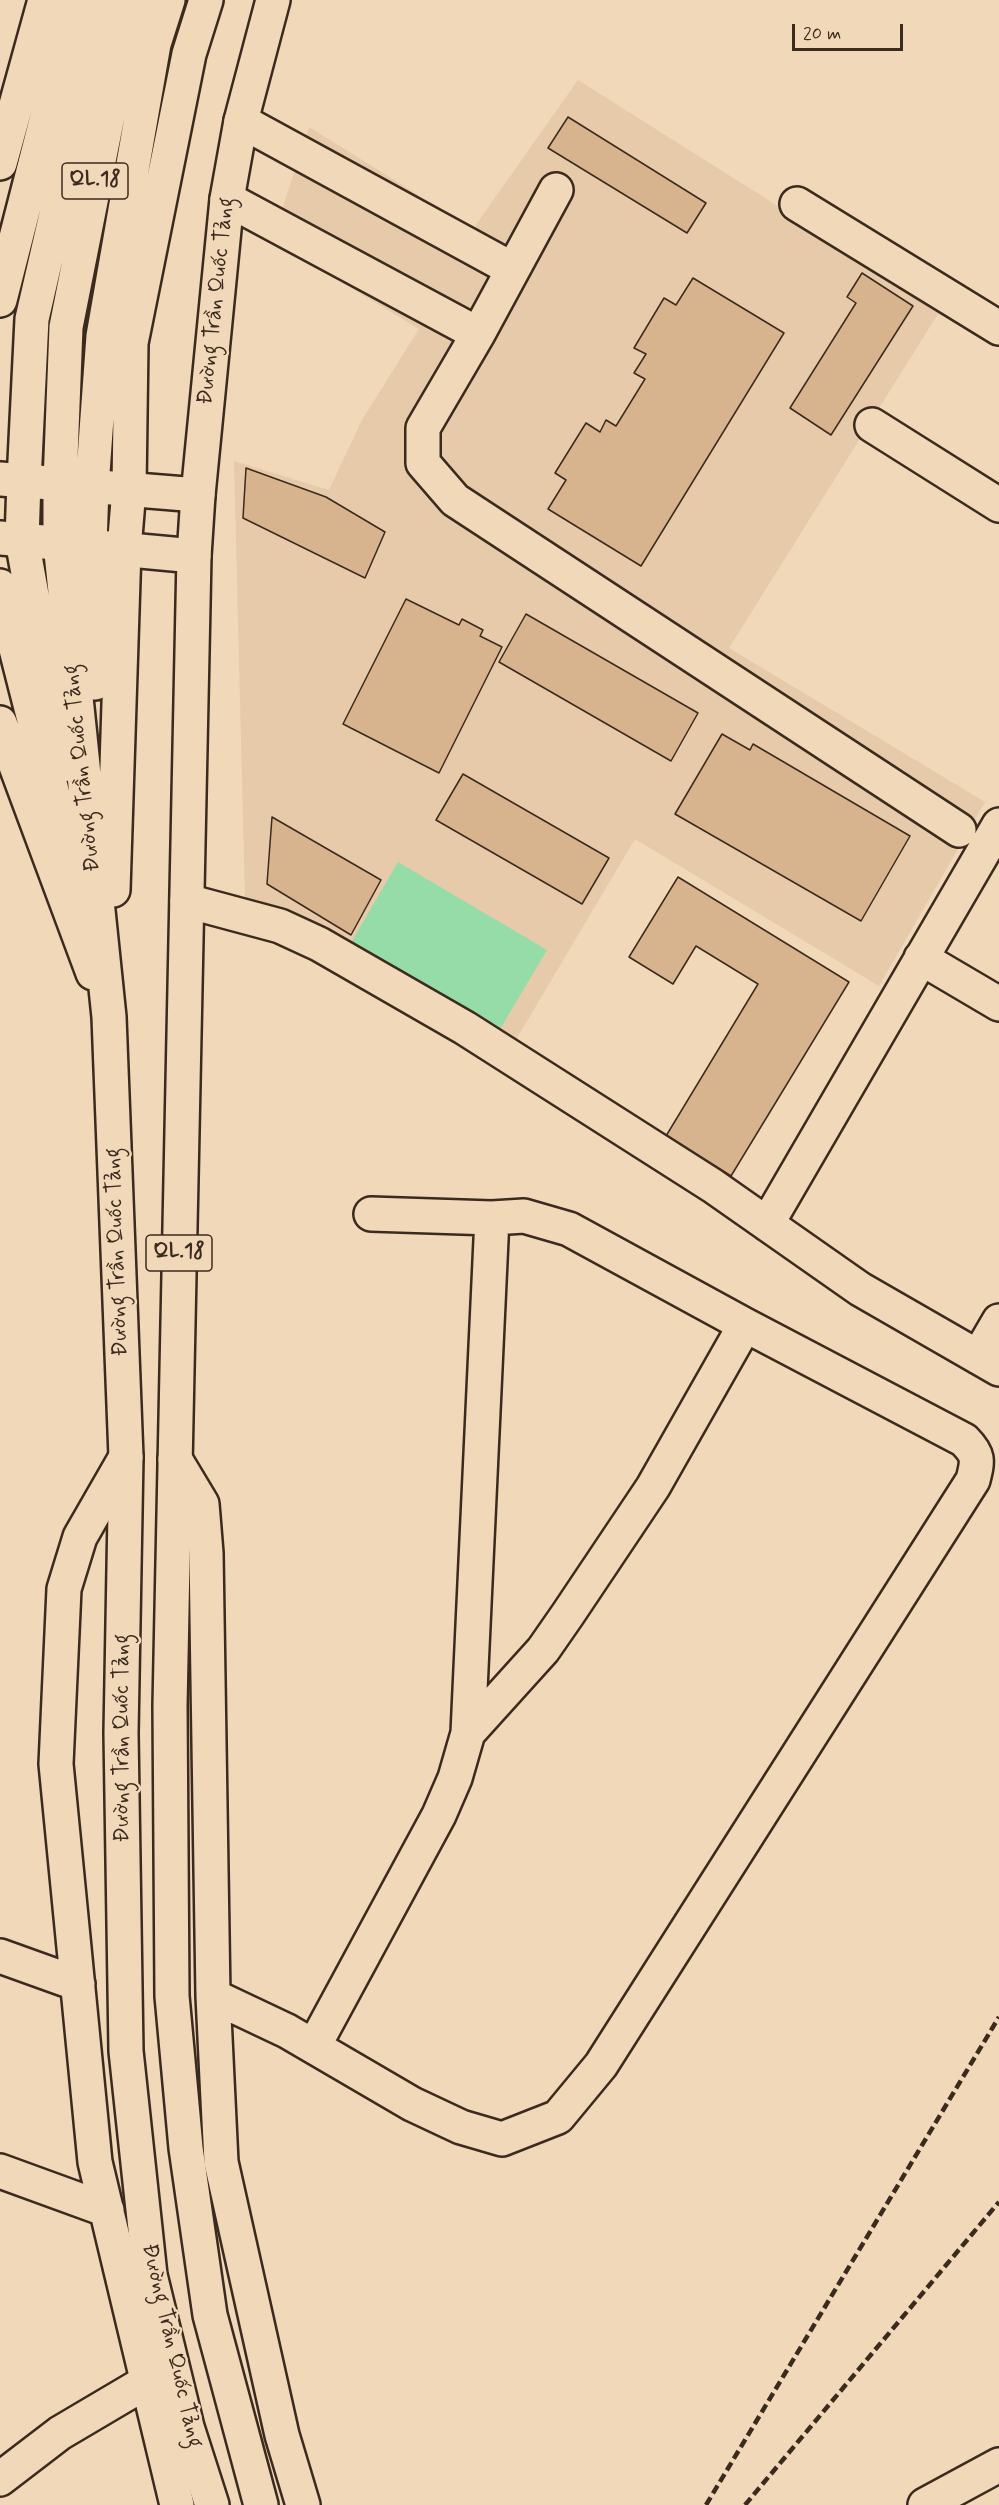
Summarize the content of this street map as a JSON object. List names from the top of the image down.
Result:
{
  "streets": {
    "main road": ["QL.18", "Đường Trần Quốc Tảng"]
  },
  "scale_bar": "20 m"
}
